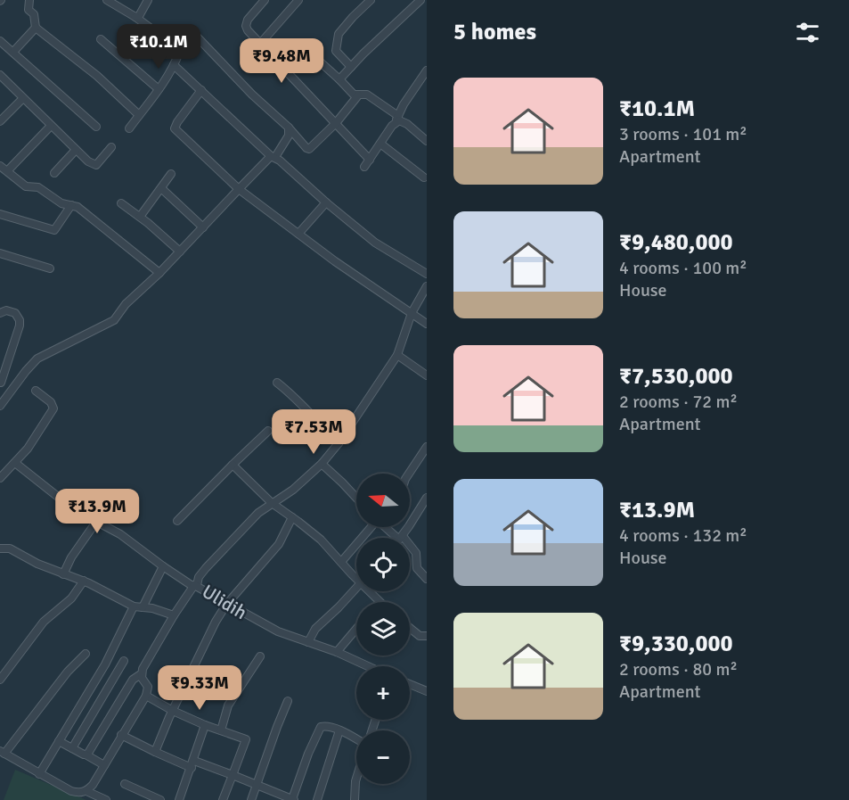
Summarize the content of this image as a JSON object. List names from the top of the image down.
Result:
{
  "streets": {
    "street": ["Ulidih"]
  },
  "north": "left",
  "page": {
    "heading": "5 homes",
    "price": [
      "₹10.1M",
      "₹9.48M",
      "₹7.53M",
      "₹13.9M",
      "₹9.33M"
    ],
    "list": [
      {
        "name": "₹10.1M",
        "note": "3 rooms · 101 m² · Apartment"
      },
      {
        "name": "₹9,480,000",
        "note": "4 rooms · 100 m² · House"
      },
      {
        "name": "₹7,530,000",
        "note": "2 rooms · 72 m² · Apartment"
      },
      {
        "name": "₹13.9M",
        "note": "4 rooms · 132 m² · House"
      },
      {
        "name": "₹9,330,000",
        "note": "2 rooms · 80 m² · Apartment"
      }
    ],
    "map_buttons": ["+", "−"]
  }
}
